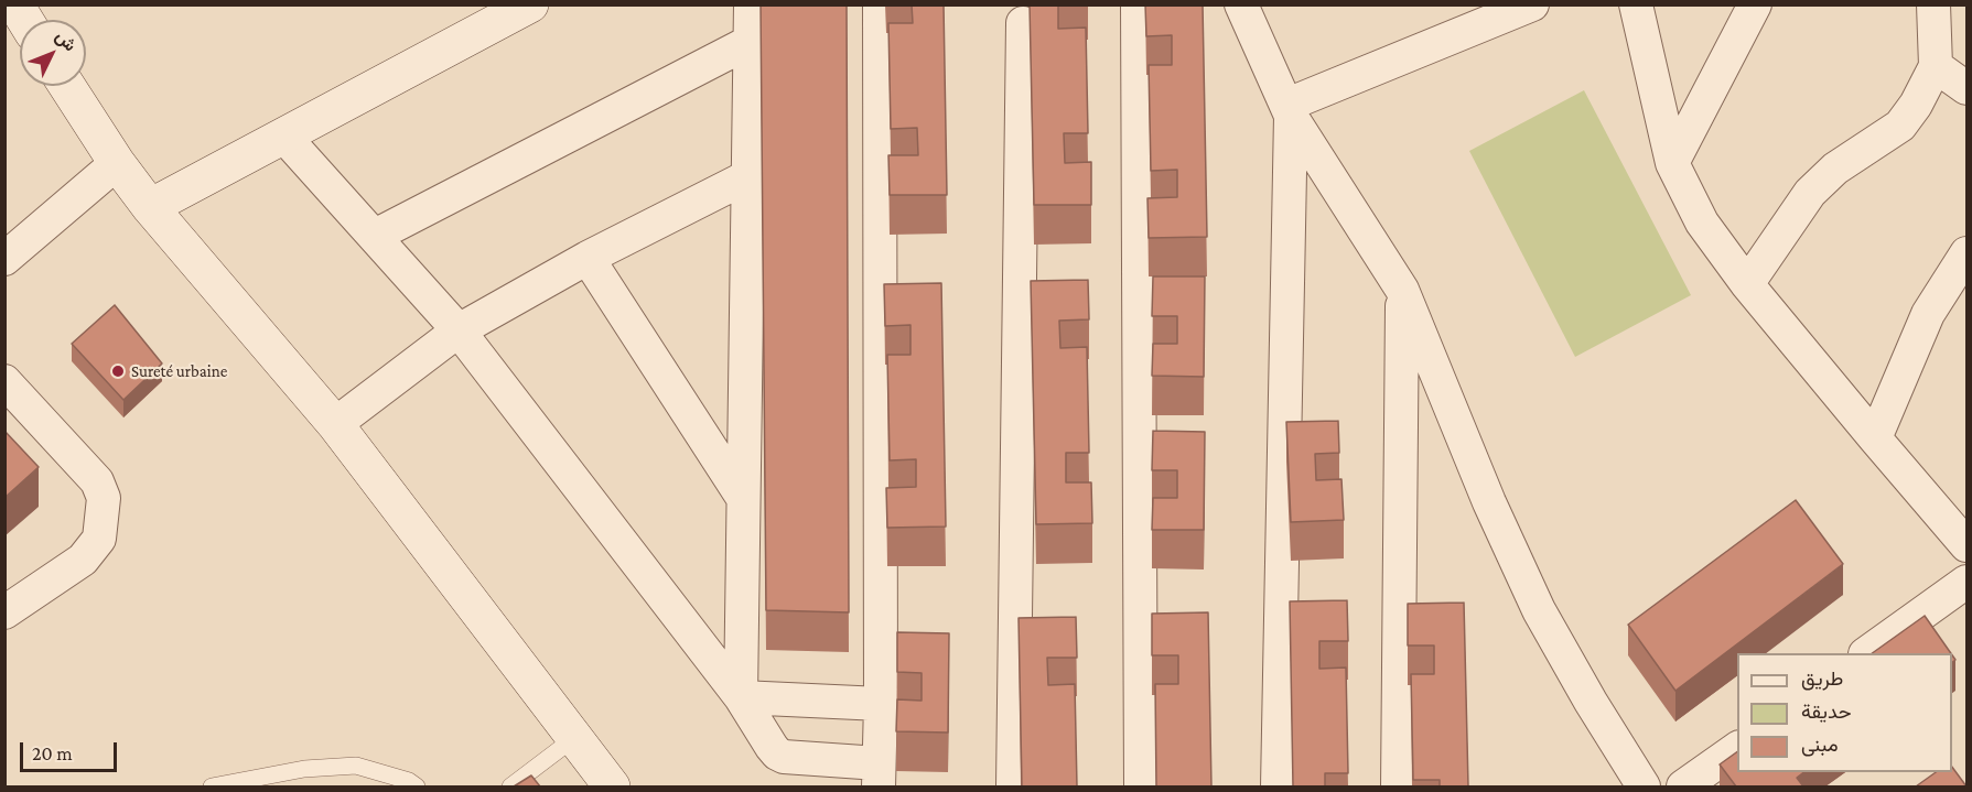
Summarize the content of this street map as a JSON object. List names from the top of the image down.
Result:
{
  "places": ["Sureté urbaine"],
  "legend": ["طريق", "حديقة", "مبنى"],
  "scale_bar": "20 m",
  "north": "top right"
}
